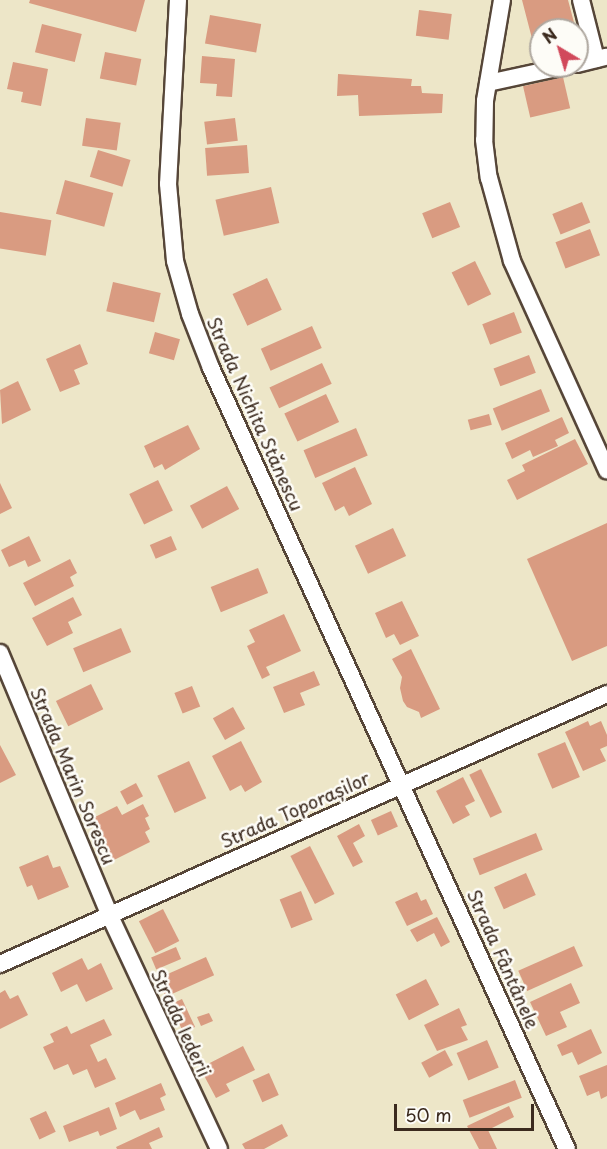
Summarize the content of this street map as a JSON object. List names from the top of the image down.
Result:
{
  "streets": {
    "street": [
      "Strada Nichita Stănescu",
      "Strada Marin Sorescu",
      "Strada Toporașilor",
      "Strada Fântânele",
      "Strada Iederii"
    ]
  },
  "crossings": [
    ["Strada Nichita Stănescu", "Strada Toporașilor"],
    ["Strada Nichita Stănescu", "Strada Fântânele"],
    ["Strada Marin Sorescu", "Strada Toporașilor"],
    ["Strada Marin Sorescu", "Strada Iederii"],
    ["Strada Toporașilor", "Strada Fântânele"],
    ["Strada Toporașilor", "Strada Iederii"]
  ],
  "scale_bar": "50 m",
  "north": "top left"
}
